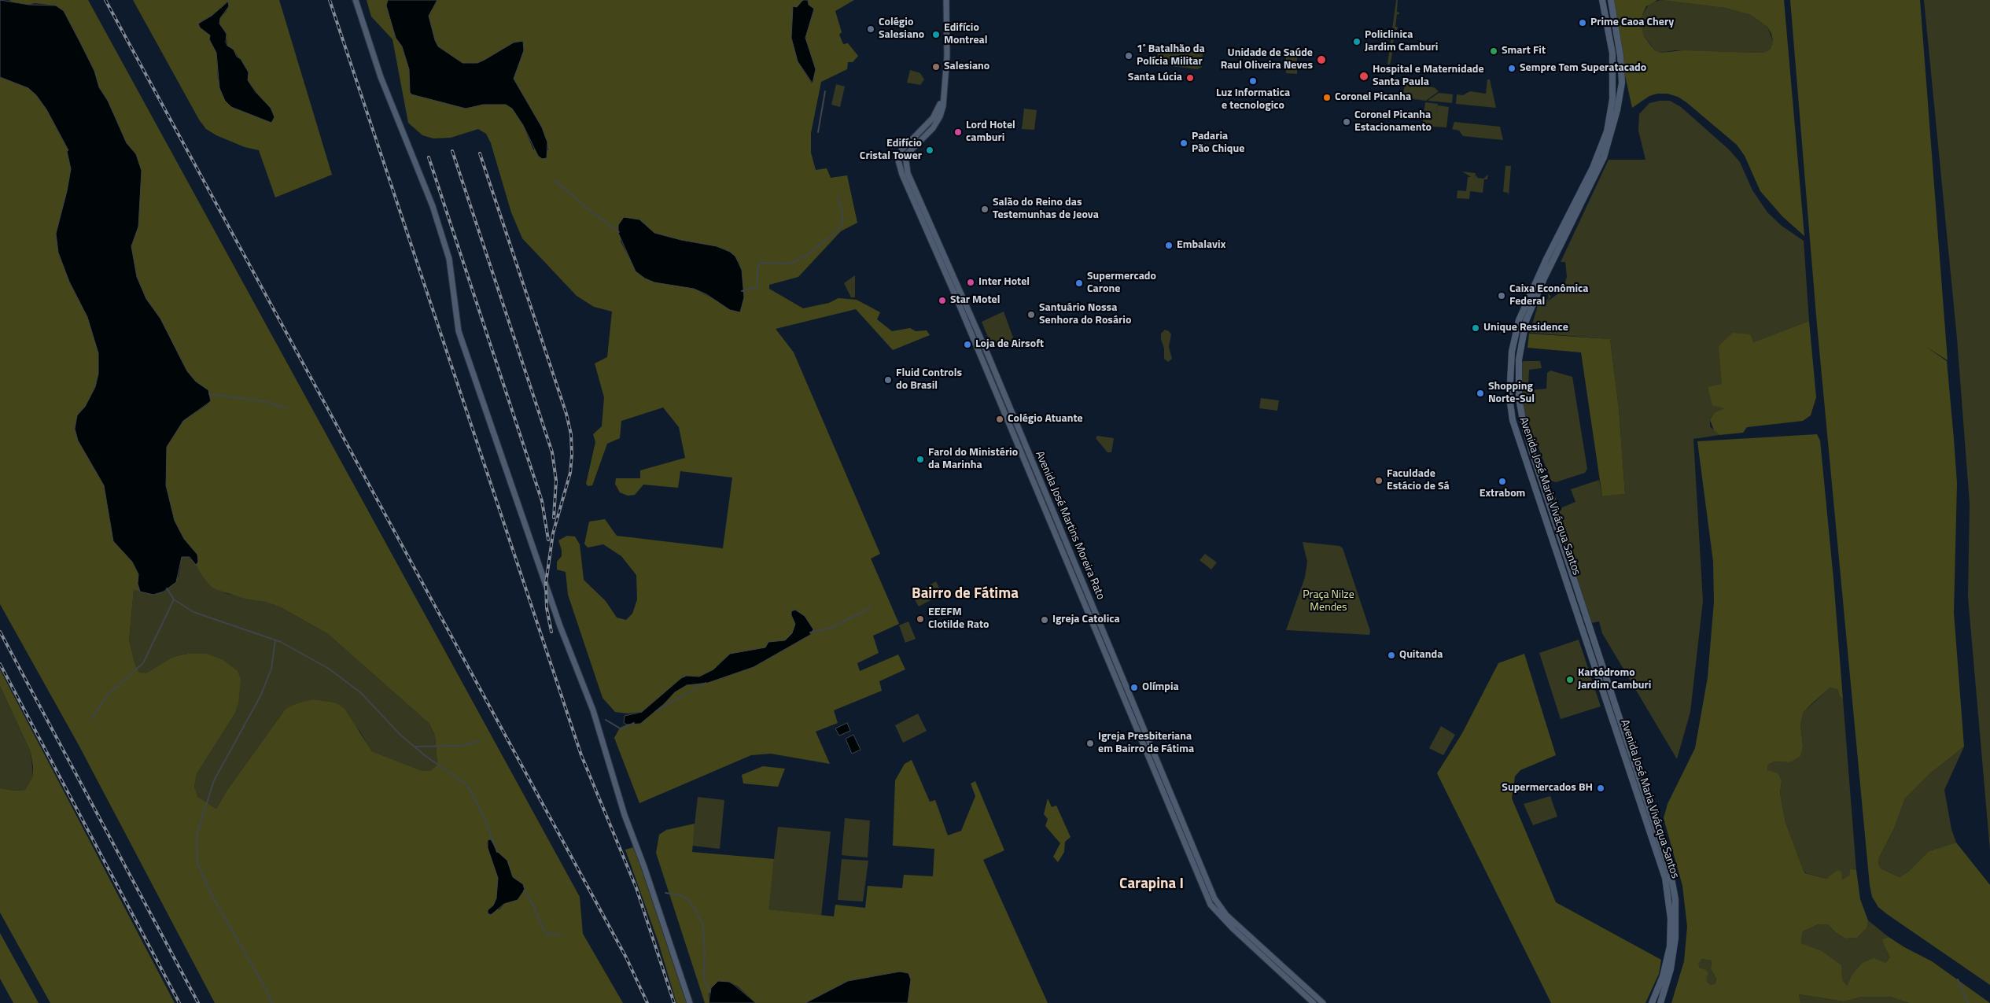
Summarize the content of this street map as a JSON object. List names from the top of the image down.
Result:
{
  "streets": {
    "main road": ["Avenida José Maria Vivácqua Santos"],
    "street": ["Avenida José Martins Moreira Rato"]
  },
  "districts": ["Bairro de Fátima", "Carapina I"],
  "parks": ["Praça Nilze Mendes"],
  "places": [
    "Prime Caoa Chery",
    "Colégio Salesiano",
    "Edifício Montreal",
    "Policlinica Jardim Camburi",
    "Smart Fit",
    "1˚ Batalhão da Polícia Militar",
    "Unidade de Saúde Raul Oliveira Neves",
    "Salesiano",
    "Sempre Tem Superatacado",
    "Hospital e Maternidade Santa Paula",
    "Santa Lúcia",
    "Luz Informatica e tecnologico",
    "Coronel Picanha",
    "Coronel Picanha Estacionamento",
    "Lord Hotel camburi",
    "Padaria Pão Chique",
    "Edifício Cristal Tower",
    "Salão do Reino das Testemunhas de Jeova",
    "Embalavix",
    "Inter Hotel",
    "Supermercado Carone",
    "Caixa Econômica Federal",
    "Star Motel",
    "Santuário Nossa Senhora do Rosário",
    "Unique Residence",
    "Loja de Airsoft",
    "Fluid Controls do Brasil",
    "Shopping Norte-Sul",
    "Colégio Atuante",
    "Farol do Ministério da Marinha",
    "Faculdade Estácio de Sá",
    "Extrabom",
    "EEEFM Clotilde Rato",
    "Igreja Catolica",
    "Quitanda",
    "Kartódromo Jardim Camburi",
    "Olímpia",
    "Igreja Presbiteriana em Bairro de Fátima",
    "Supermercados BH"
  ]
}
